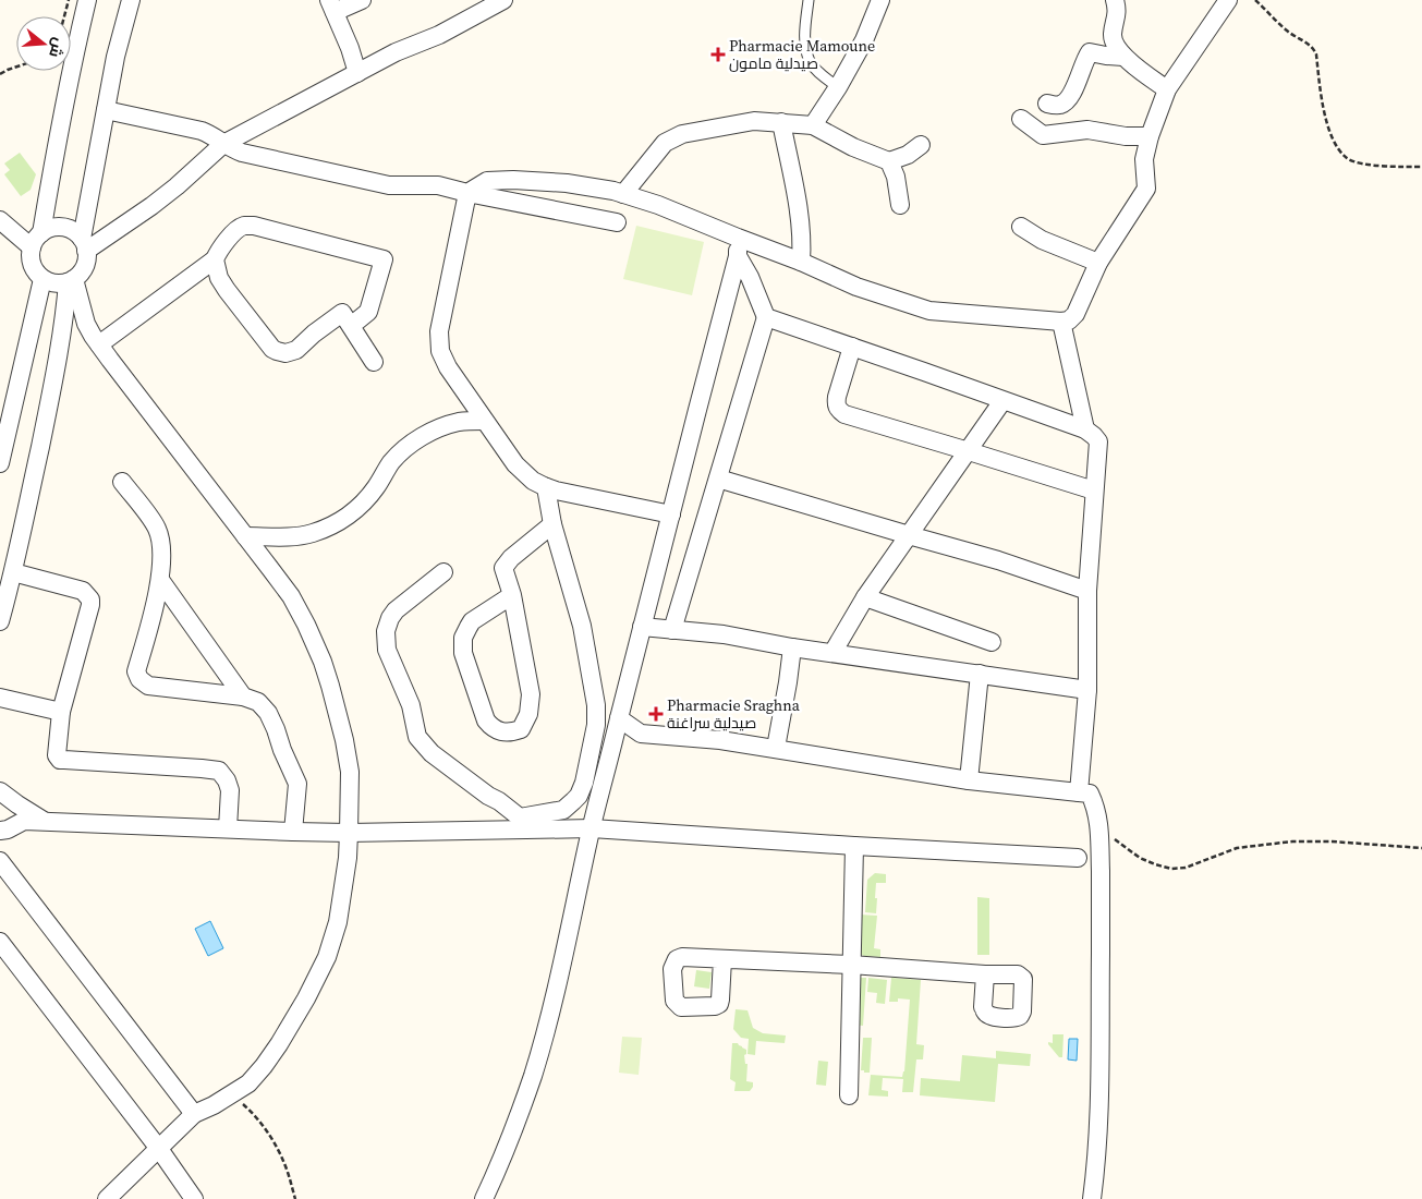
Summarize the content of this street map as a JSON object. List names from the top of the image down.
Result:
{
  "places": {
    "health": ["Pharmacie Mamoune صيدلية مامون", "Pharmacie Sraghna صيدلية سراغنة"]
  },
  "north": "right"
}
